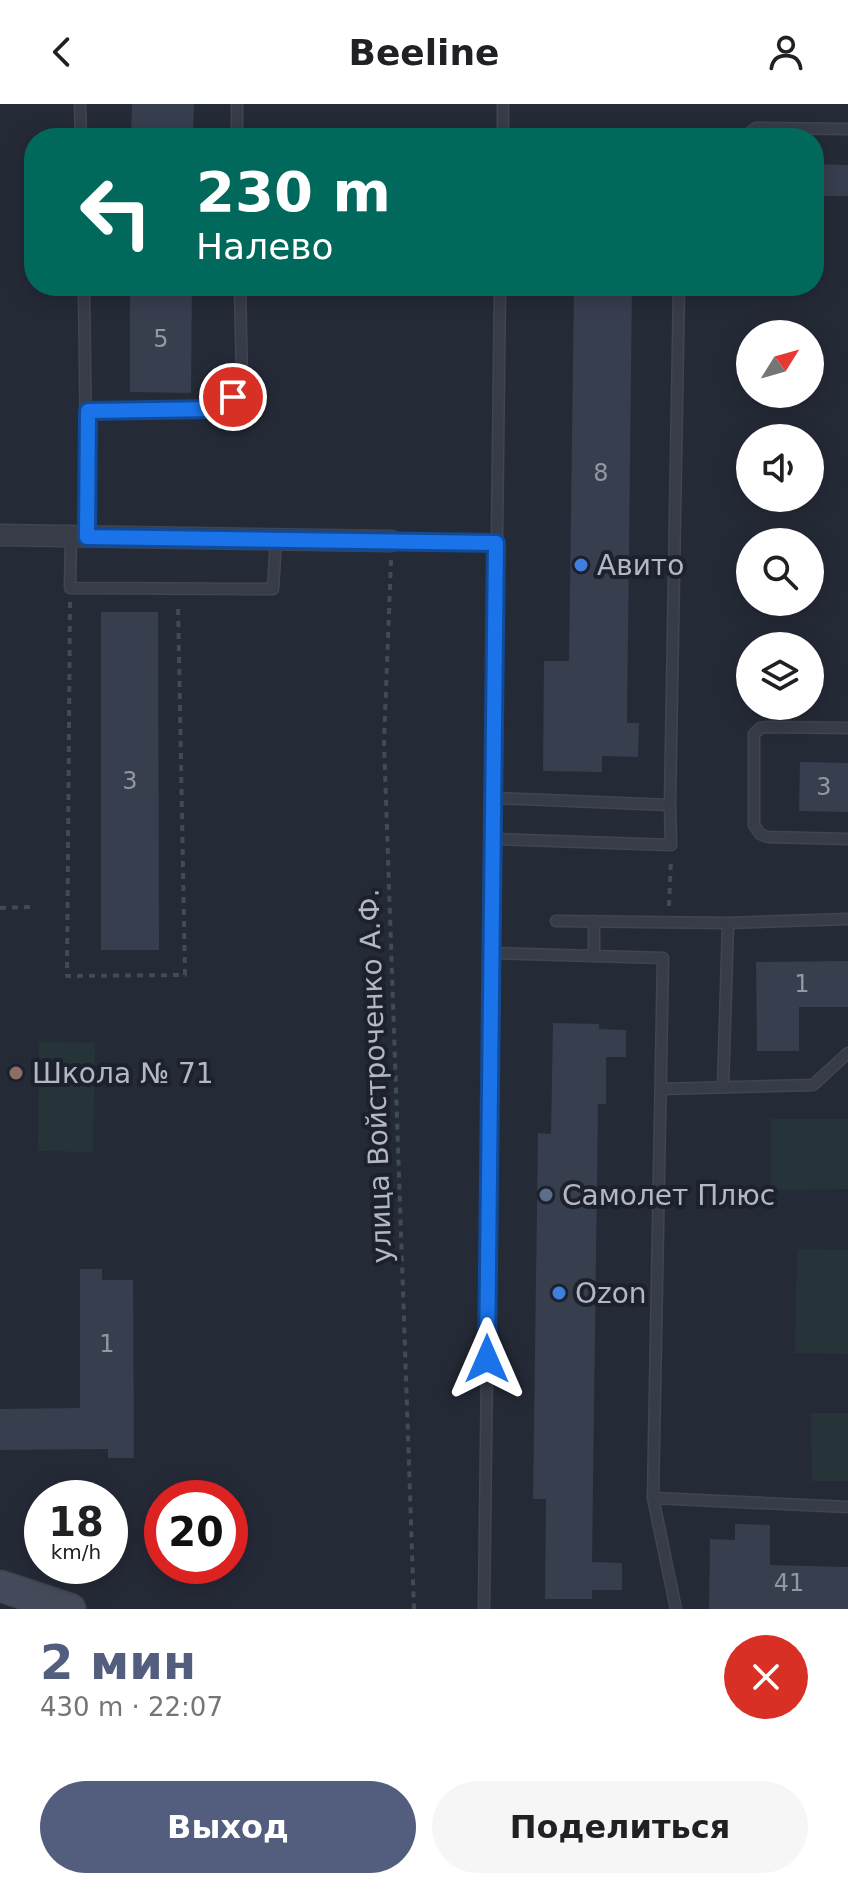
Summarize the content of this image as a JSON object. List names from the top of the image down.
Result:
{
  "streets": {
    "path": ["улица Войстроченко А.Ф."]
  },
  "places": [
    "Авито",
    "Школа № 71",
    "Самолет Плюс",
    "Ozon"
  ],
  "house_numbers": [
    "5",
    "8",
    "3",
    "3",
    "1",
    "1",
    "41"
  ],
  "north": "top right",
  "page": {
    "header": "Beeline",
    "turn": ["230 m", "Налево"],
    "speed": "18 km/h",
    "limit": "20",
    "heading": ["2 мин", "430 m · 22:07"],
    "buttons": ["Выход", "Поделиться"]
  }
}
